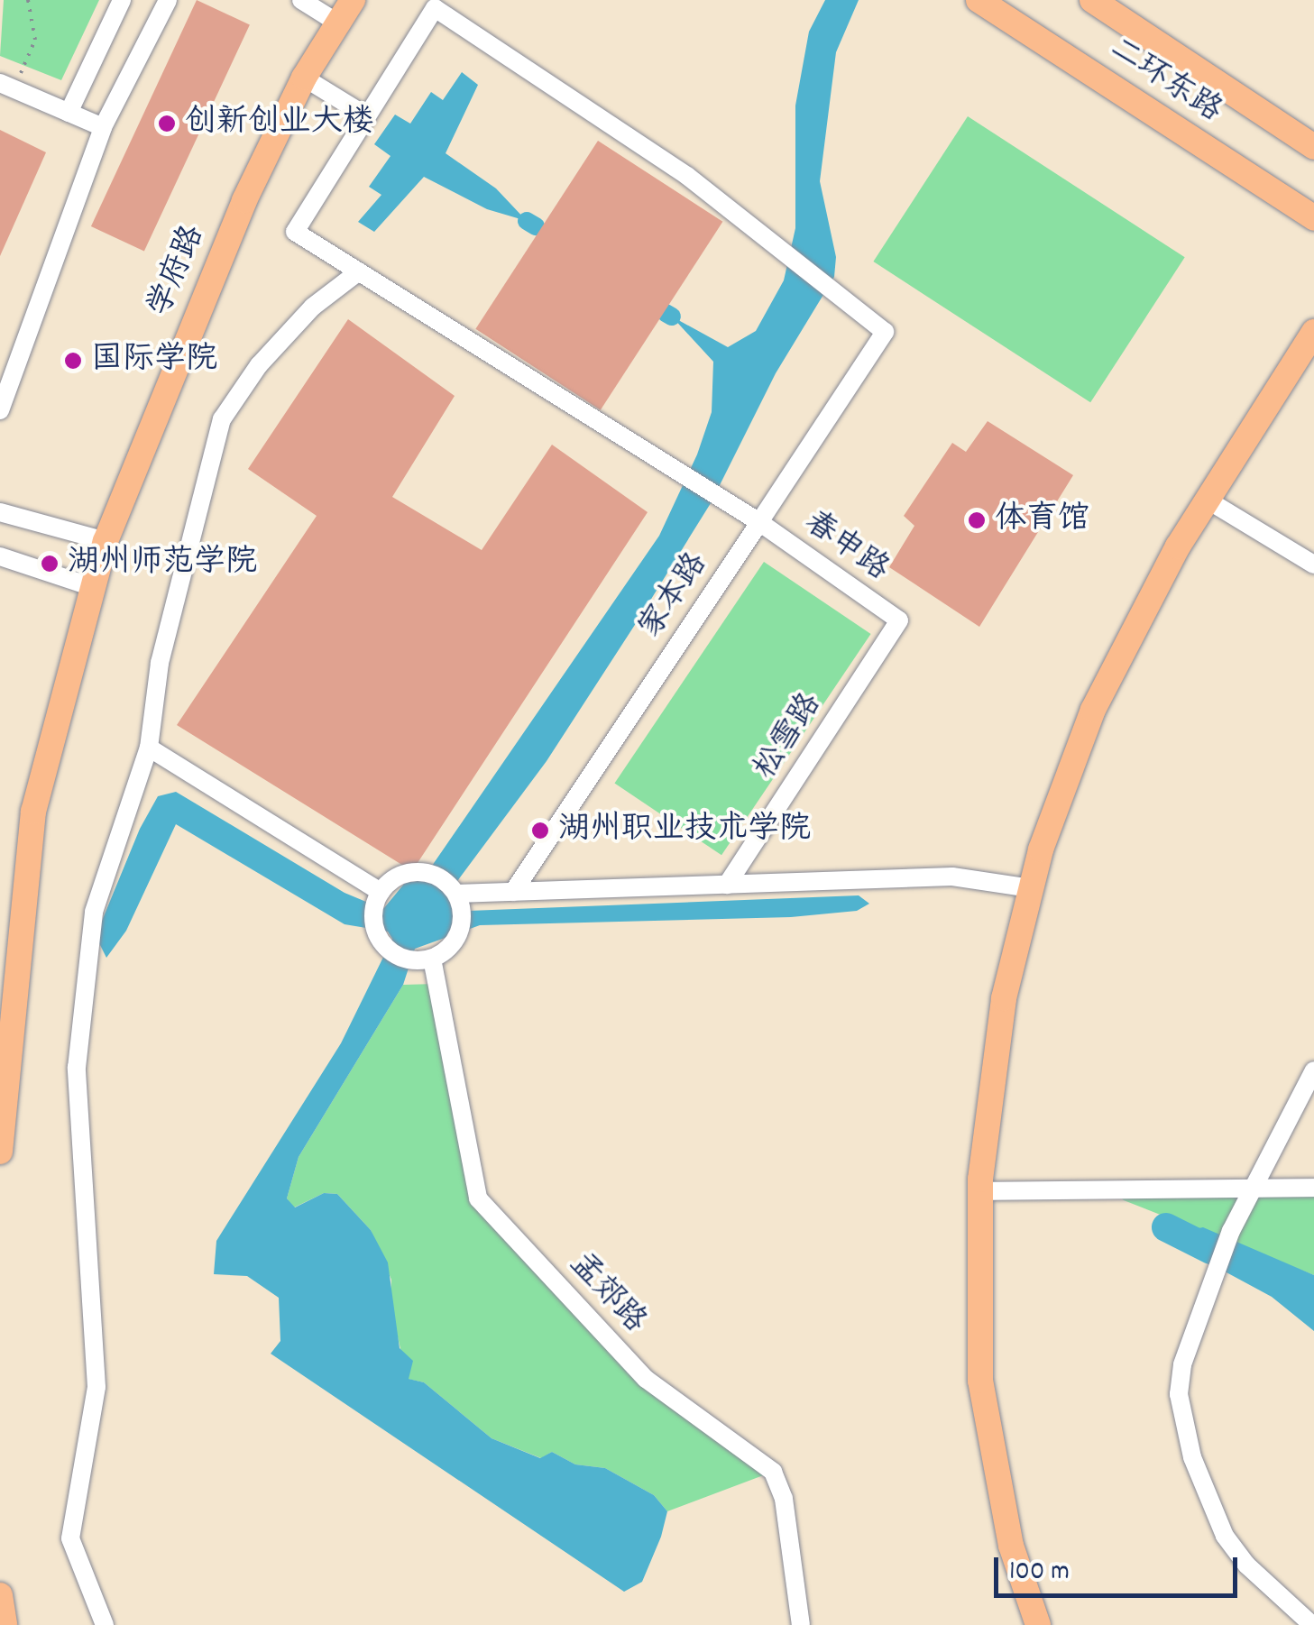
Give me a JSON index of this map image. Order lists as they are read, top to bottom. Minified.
{"streets":{"main road":["二环东路","学府路"],"street":["春申路","家本路","松雪路","孟郊路"]},"crossings":[["春申路","家本路"],["春申路","松雪路"]],"places":["创新创业大楼","国际学院","体育馆","湖州师范学院","湖州职业技术学院"],"scale_bar":"100 m"}
